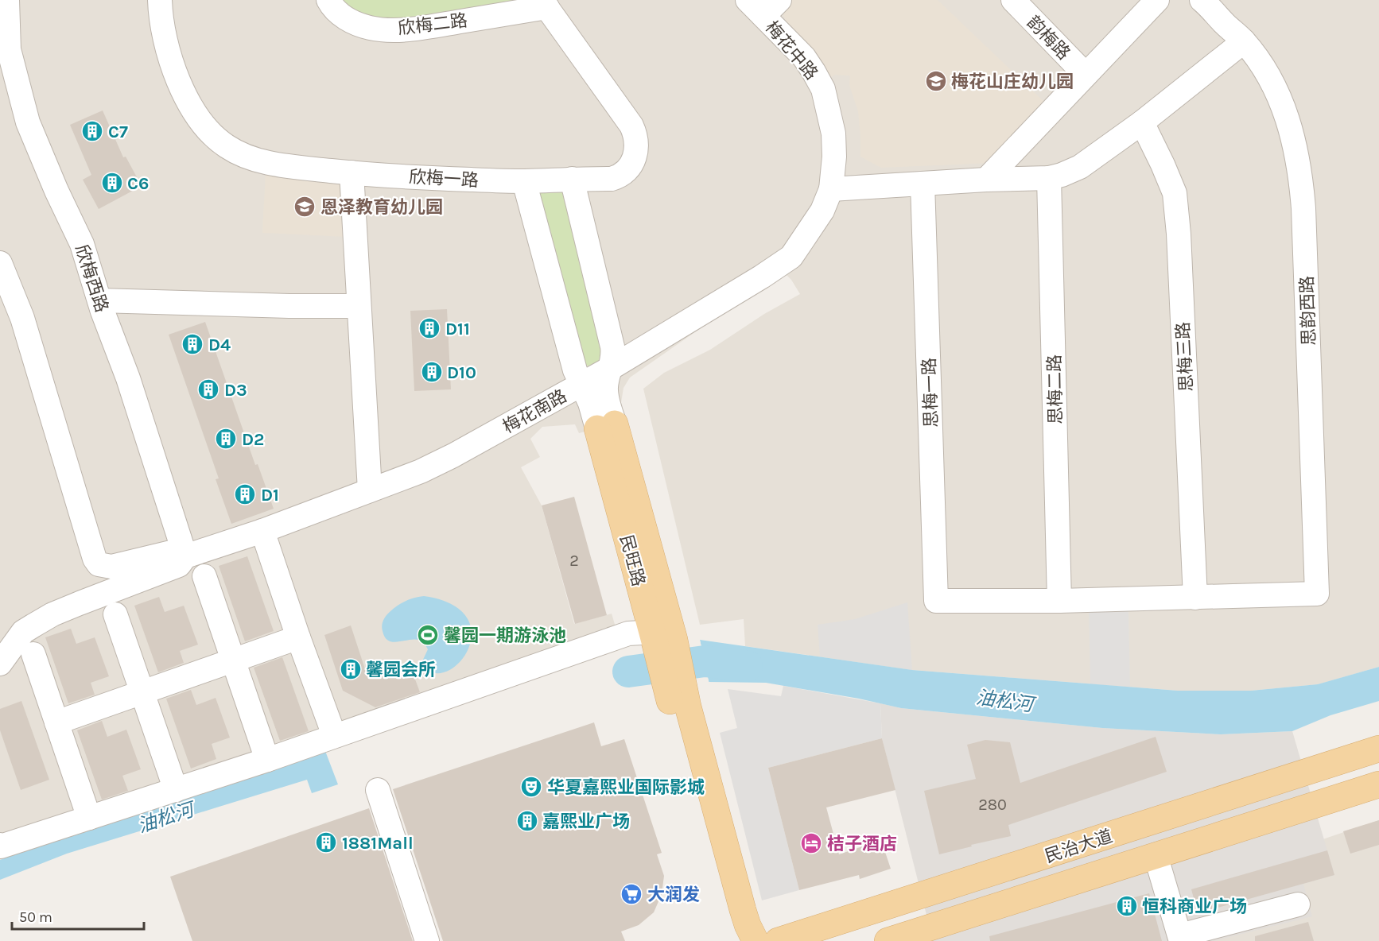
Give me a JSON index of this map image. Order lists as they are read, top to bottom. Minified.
{"streets":{"main road":["民旺路","民治大道"],"street":["欣梅二路","韵梅路","梅花中路","欣梅一路","欣梅西路","思韵西路","思梅三路","思梅二路","思梅一路","梅花南路"]},"crossings":[["欣梅二路","欣梅一路"],["梅花中路","梅花南路"],["欣梅一路","民旺路"],["欣梅西路","梅花南路"],["思韵西路","思梅三路"],["思梅二路","思梅一路"],["梅花南路","民旺路"]],"water":["油松河"],"places":{"school or university":["梅花山庄幼儿园","恩泽教育幼儿园"],"building":["C7","C6","D11","D4","D10","D3","D2","D1","馨园会所","嘉熙业广场","1881Mall","恒科商业广场"],"sports":["馨园一期游泳池"],"theatre":["华夏嘉熙业国际影城"],"hotel":["桔子酒店"],"supermarket":["大润发"]},"house_numbers":["2","280"],"scale_bar":"50 m"}
